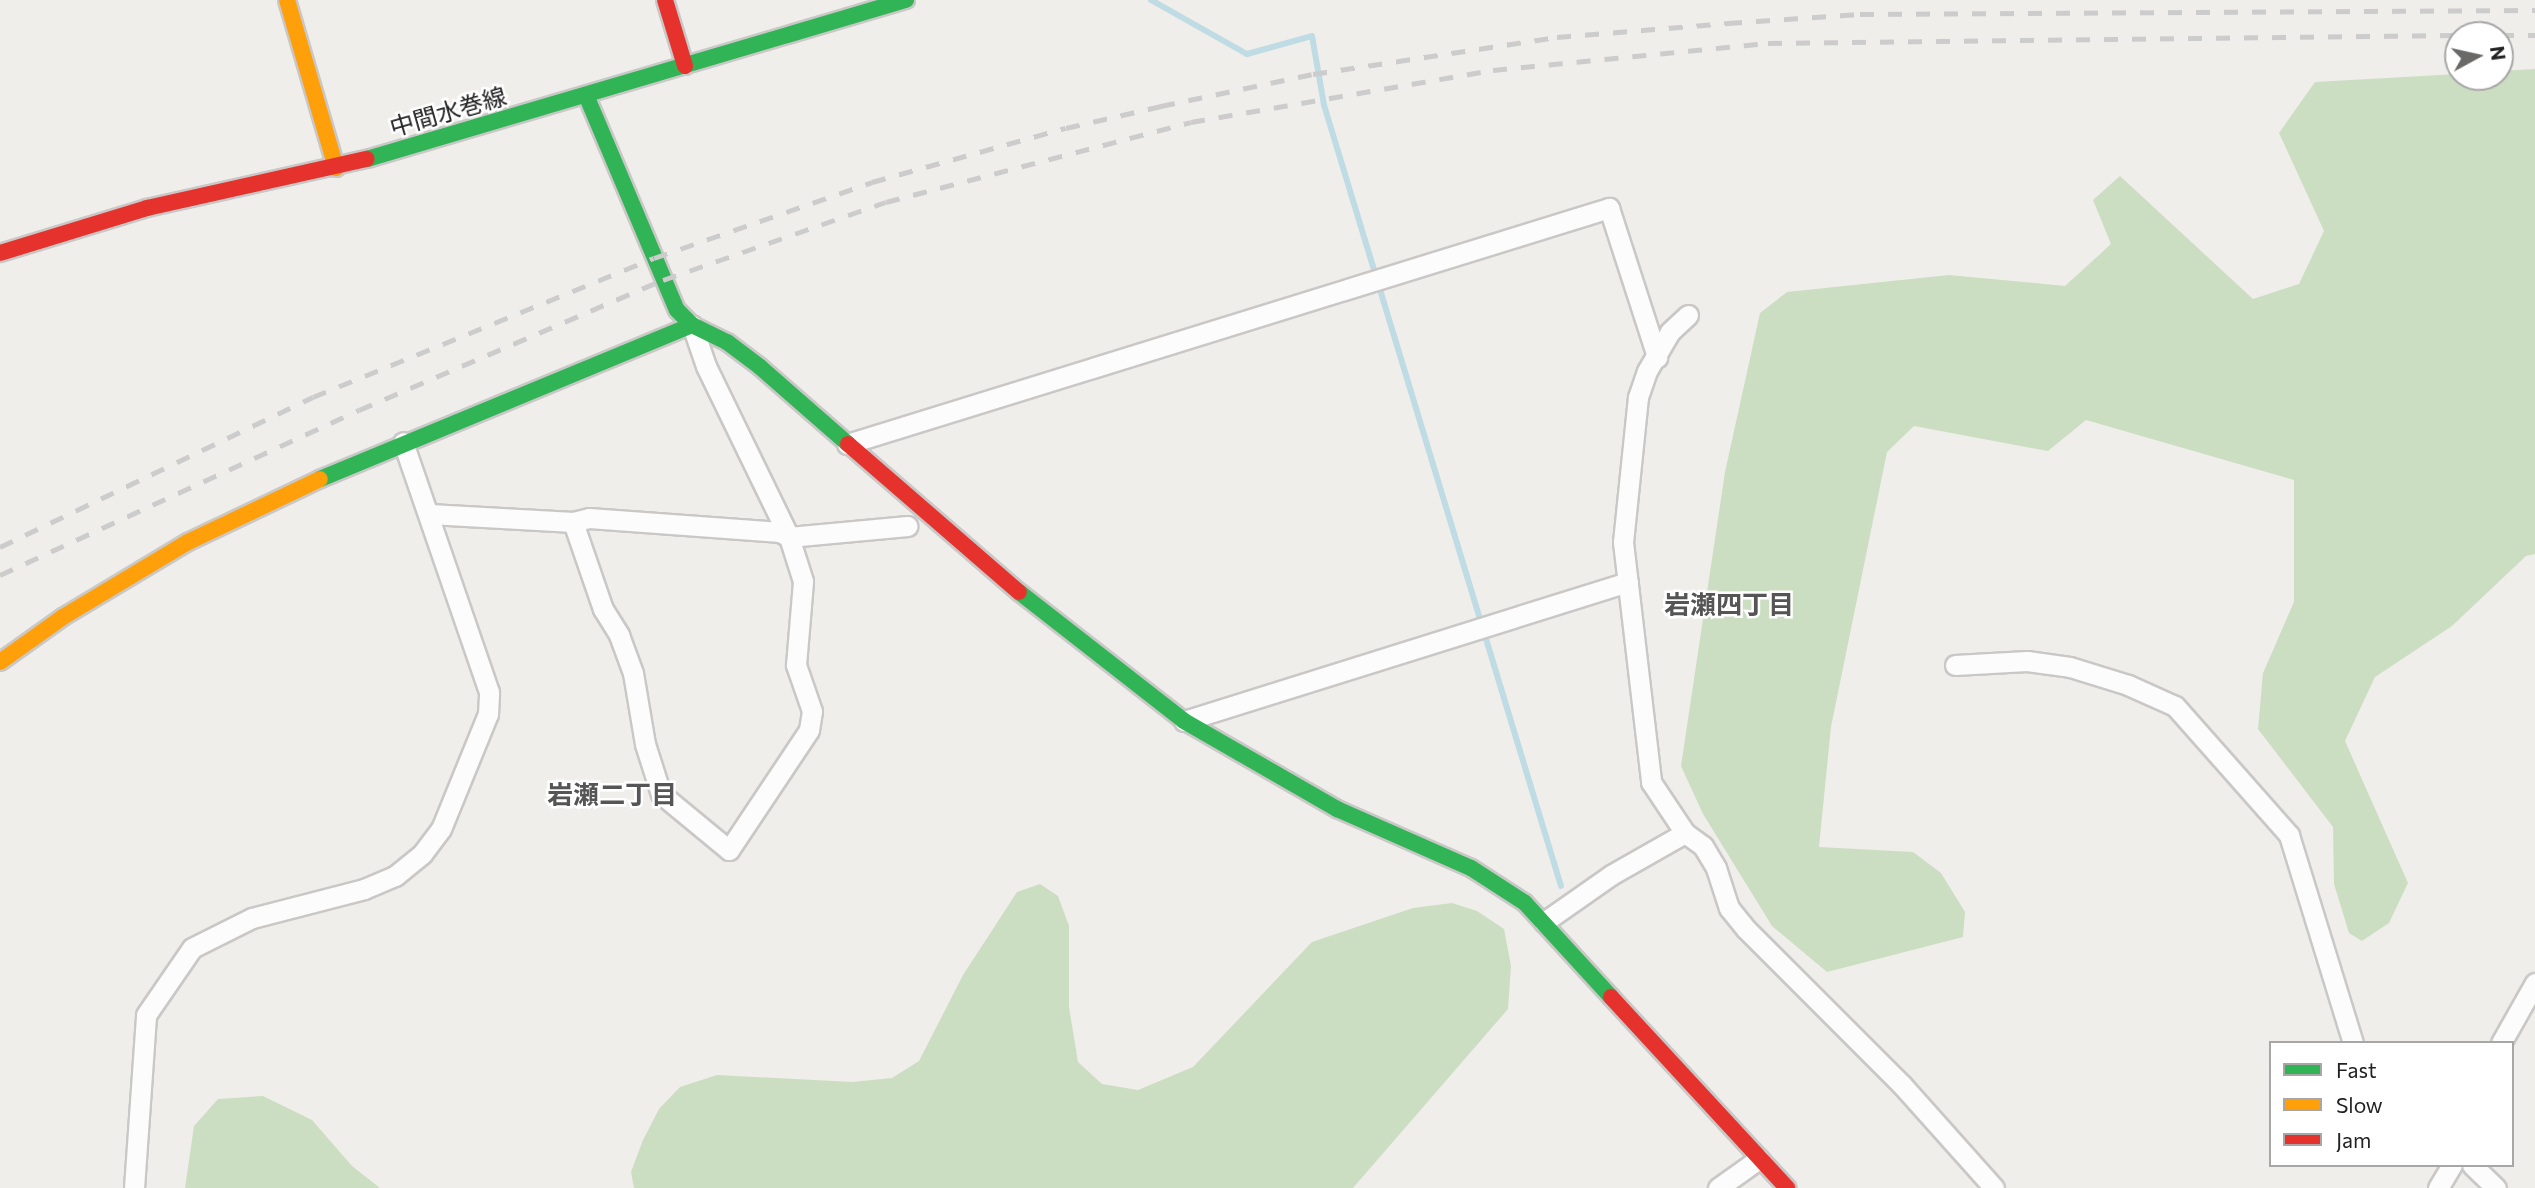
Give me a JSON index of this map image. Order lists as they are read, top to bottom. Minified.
{"streets":{"street":["中間水巻線"]},"districts":["岩瀬四丁目","岩瀬二丁目"],"legend":["Fast","Slow","Jam"],"north":"right"}
